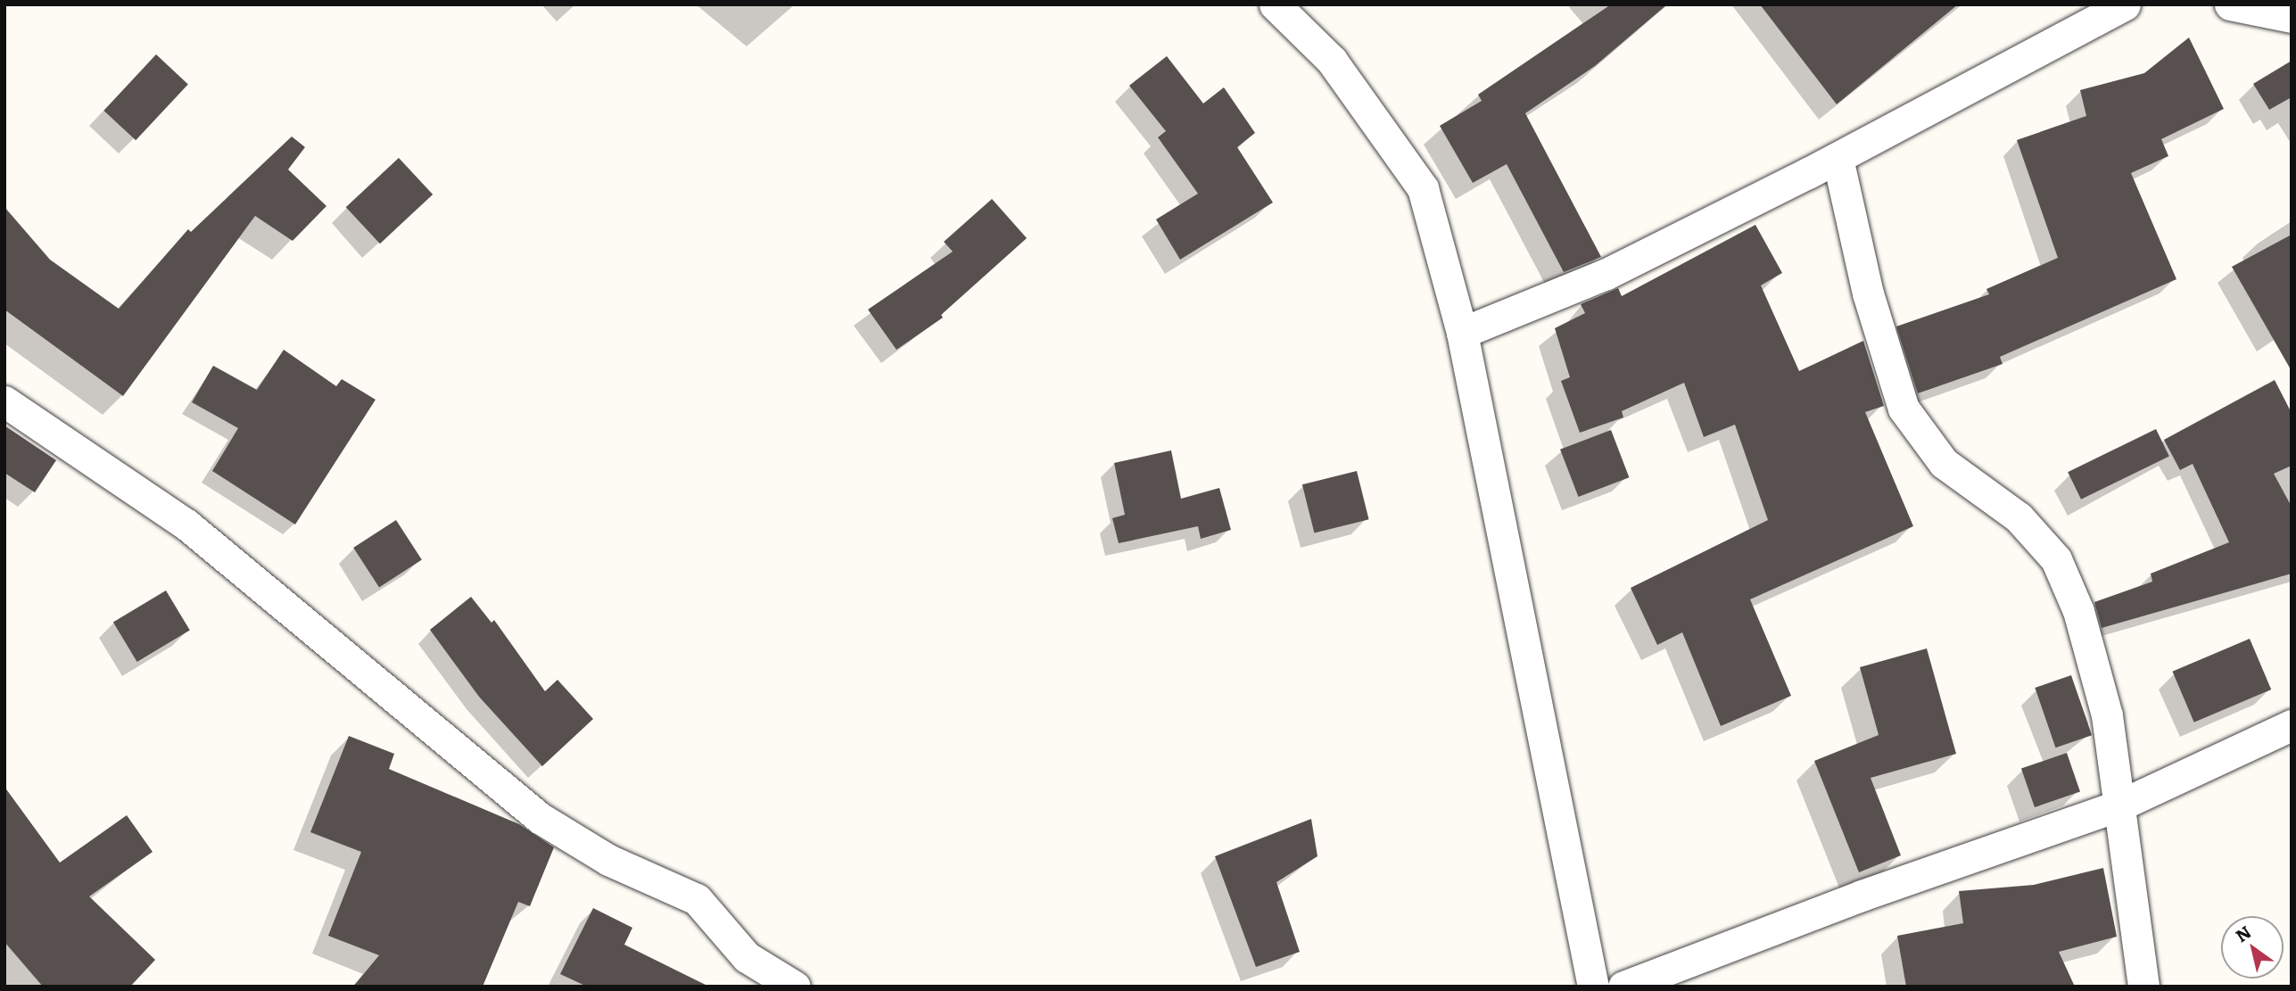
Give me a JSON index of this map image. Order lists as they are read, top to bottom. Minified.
{"north":"top left"}
